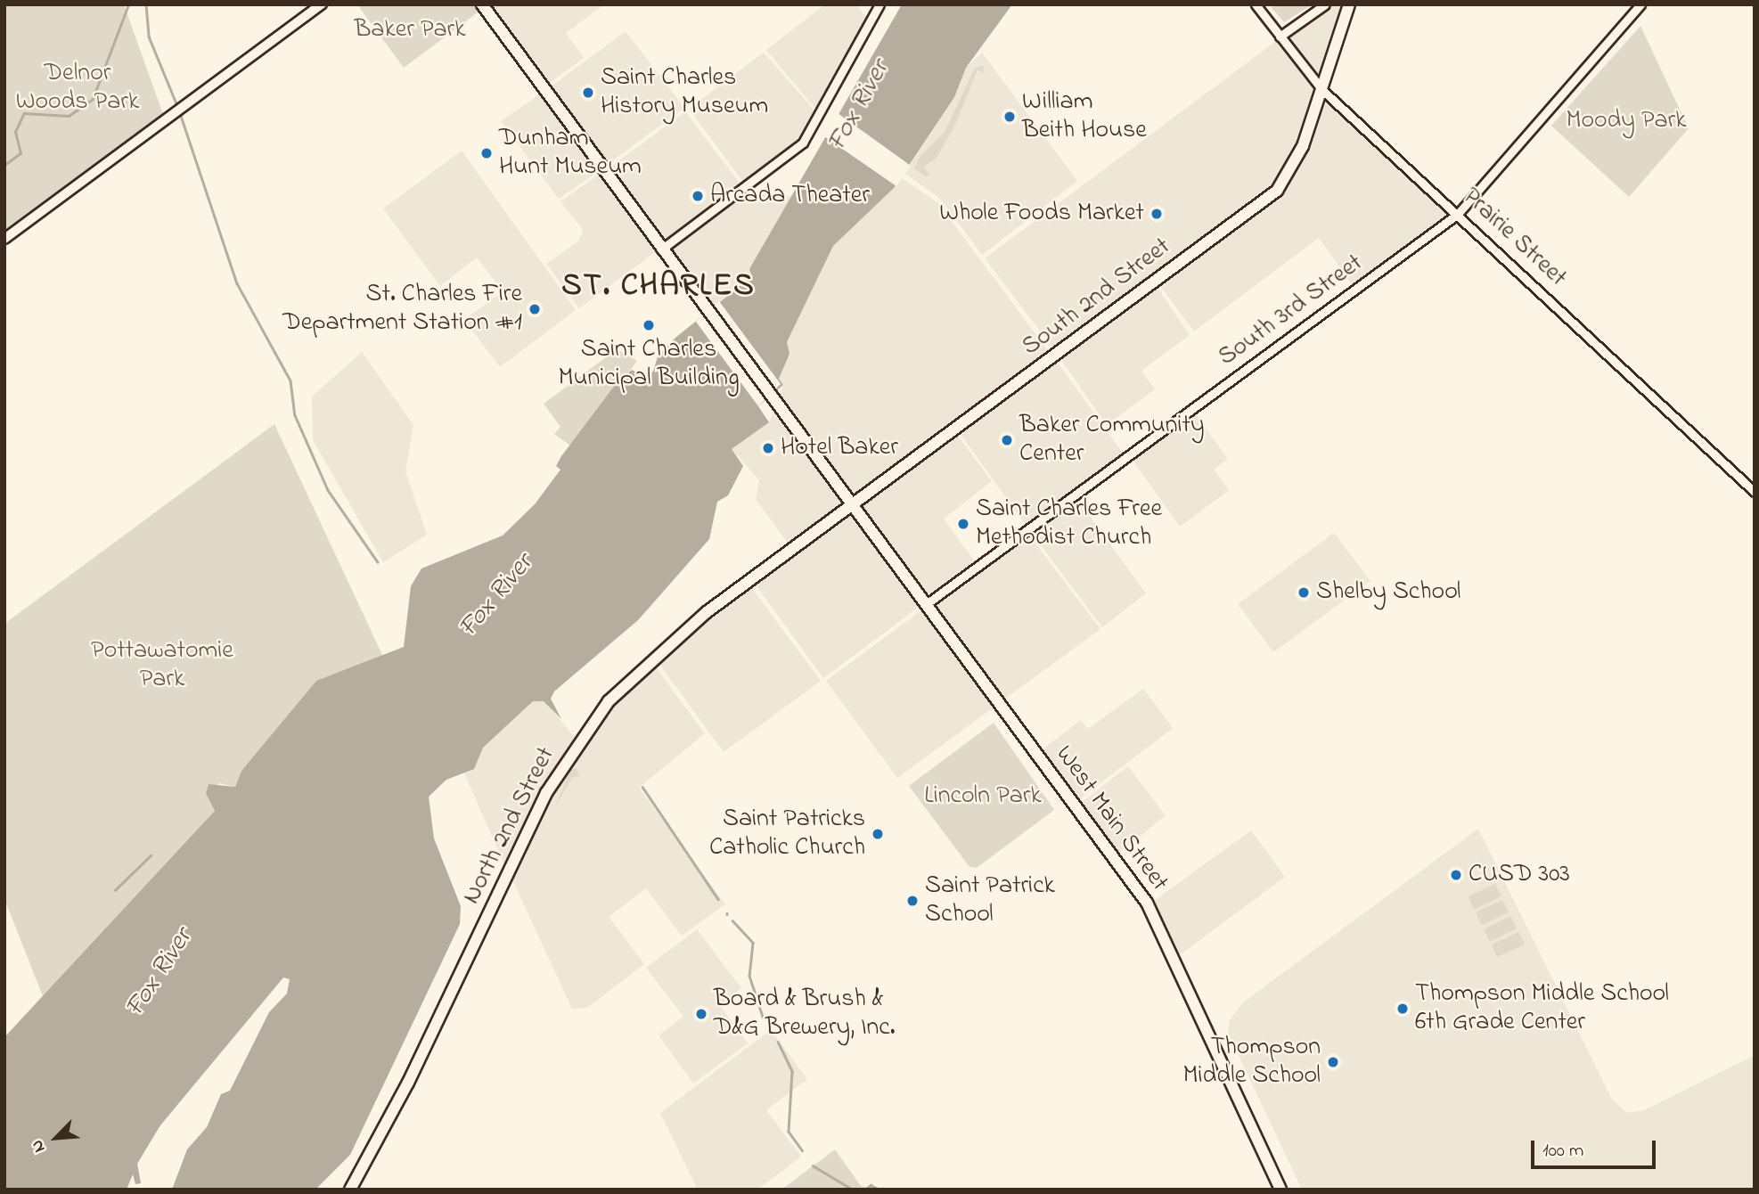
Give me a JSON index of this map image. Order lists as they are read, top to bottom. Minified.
{"streets":{"main road":["South 2nd Street","West Main Street","North 2nd Street"],"street":["Prairie Street","South 3rd Street"]},"crossings":[["Prairie Street","South 2nd Street"],["Prairie Street","South 3rd Street"],["South 2nd Street","West Main Street"],["South 2nd Street","North 2nd Street"],["South 3rd Street","West Main Street"],["West Main Street","North 2nd Street"]],"districts":["ST. CHARLES"],"water":["Fox River"],"parks":["Baker Park","Delnor Woods Park","Moody Park","Pottawatomie Park","Lincoln Park"],"places":["Saint Charles History Museum","William Beith House","Dunham Hunt Museum","Arcada Theater","Whole Foods Market","St. Charles Fire Department Station #1","Saint Charles Municipal Building","Baker Community Center","Hotel Baker","Saint Charles Free Methodist Church","Shelby School","Saint Patricks Catholic Church","CUSD 303","Saint Patrick School","Thompson Middle School 6th Grade Center","Board & Brush & D&G Brewery, Inc.","Thompson Middle School"],"scale_bar":"100 m","north":"bottom left"}
